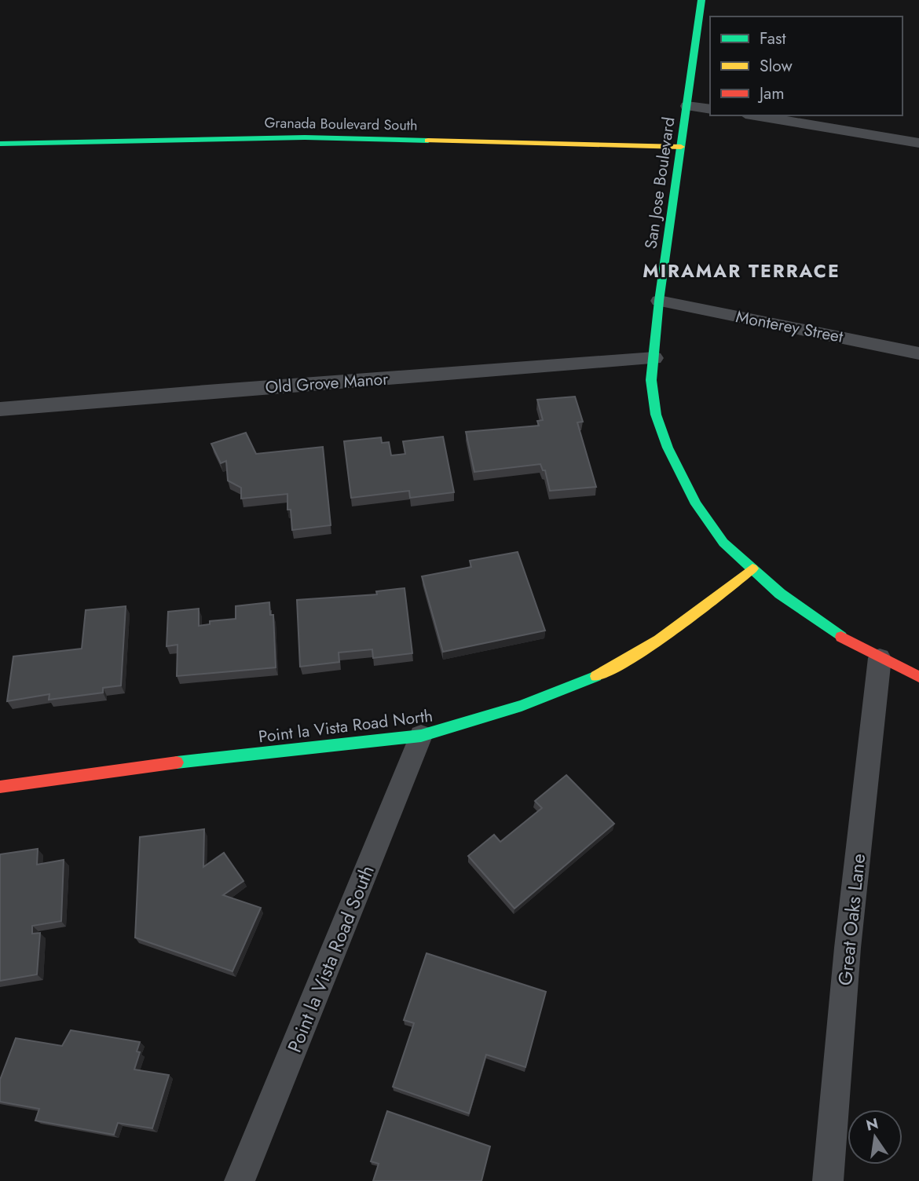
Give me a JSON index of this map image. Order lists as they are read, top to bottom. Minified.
{"streets":{"street":["Granada Boulevard South","San Jose Boulevard","Monterey Street","Old Grove Manor","Point la Vista Road North","Great Oaks Lane","Point la Vista Road South"]},"crossings":[["Granada Boulevard South","San Jose Boulevard"],["San Jose Boulevard","Monterey Street"],["San Jose Boulevard","Old Grove Manor"],["San Jose Boulevard","Point la Vista Road North"],["San Jose Boulevard","Great Oaks Lane"],["Point la Vista Road North","Point la Vista Road South"]],"districts":["MIRAMAR TERRACE"],"legend":["Fast","Slow","Jam"],"north":"top"}
